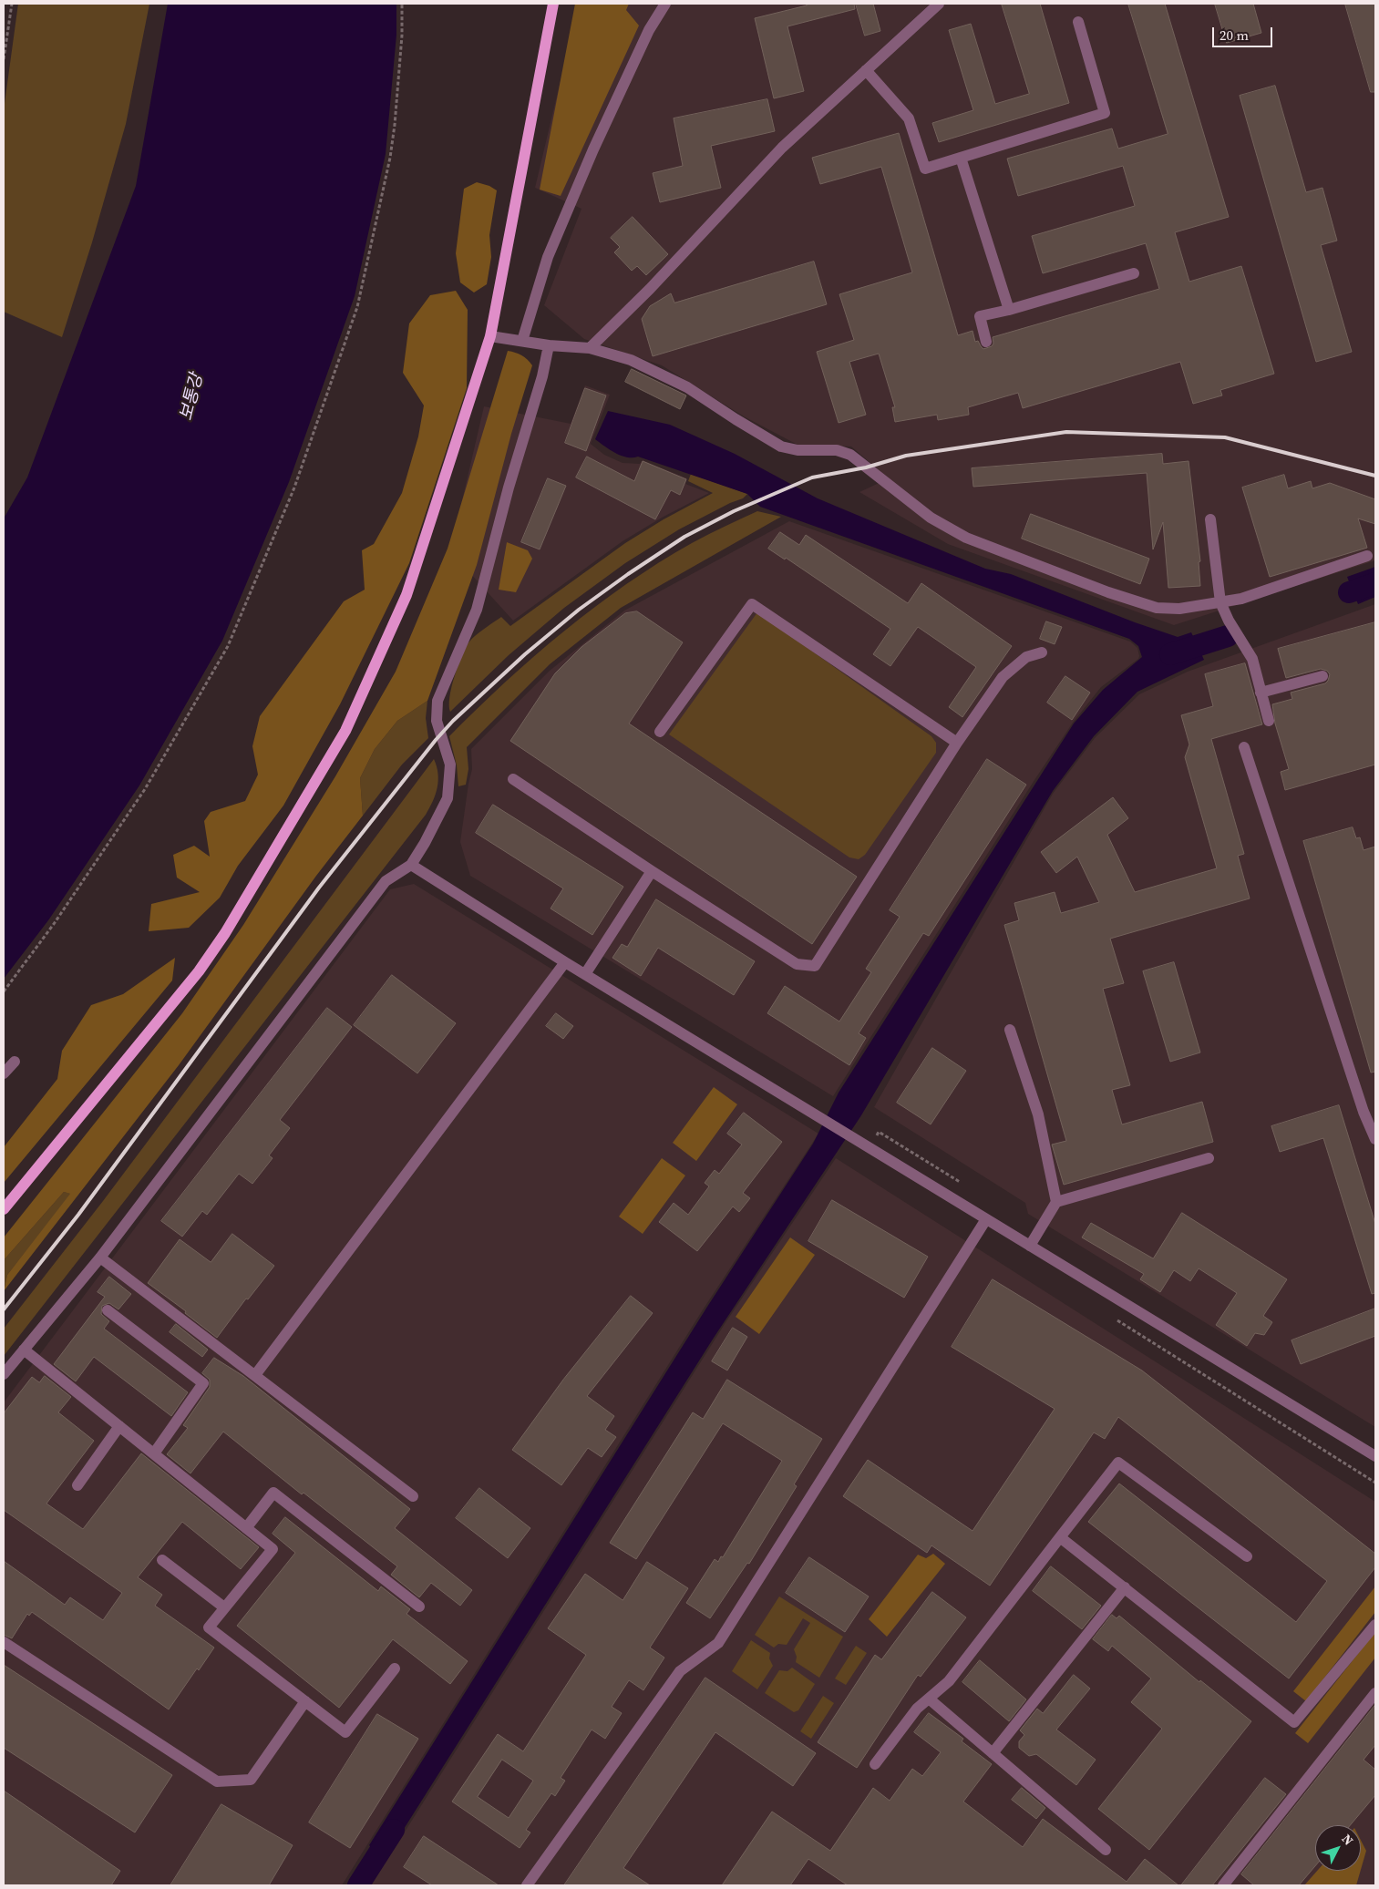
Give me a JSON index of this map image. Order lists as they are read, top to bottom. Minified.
{"water":["보통강"],"scale_bar":"20 m","north":"top right"}
